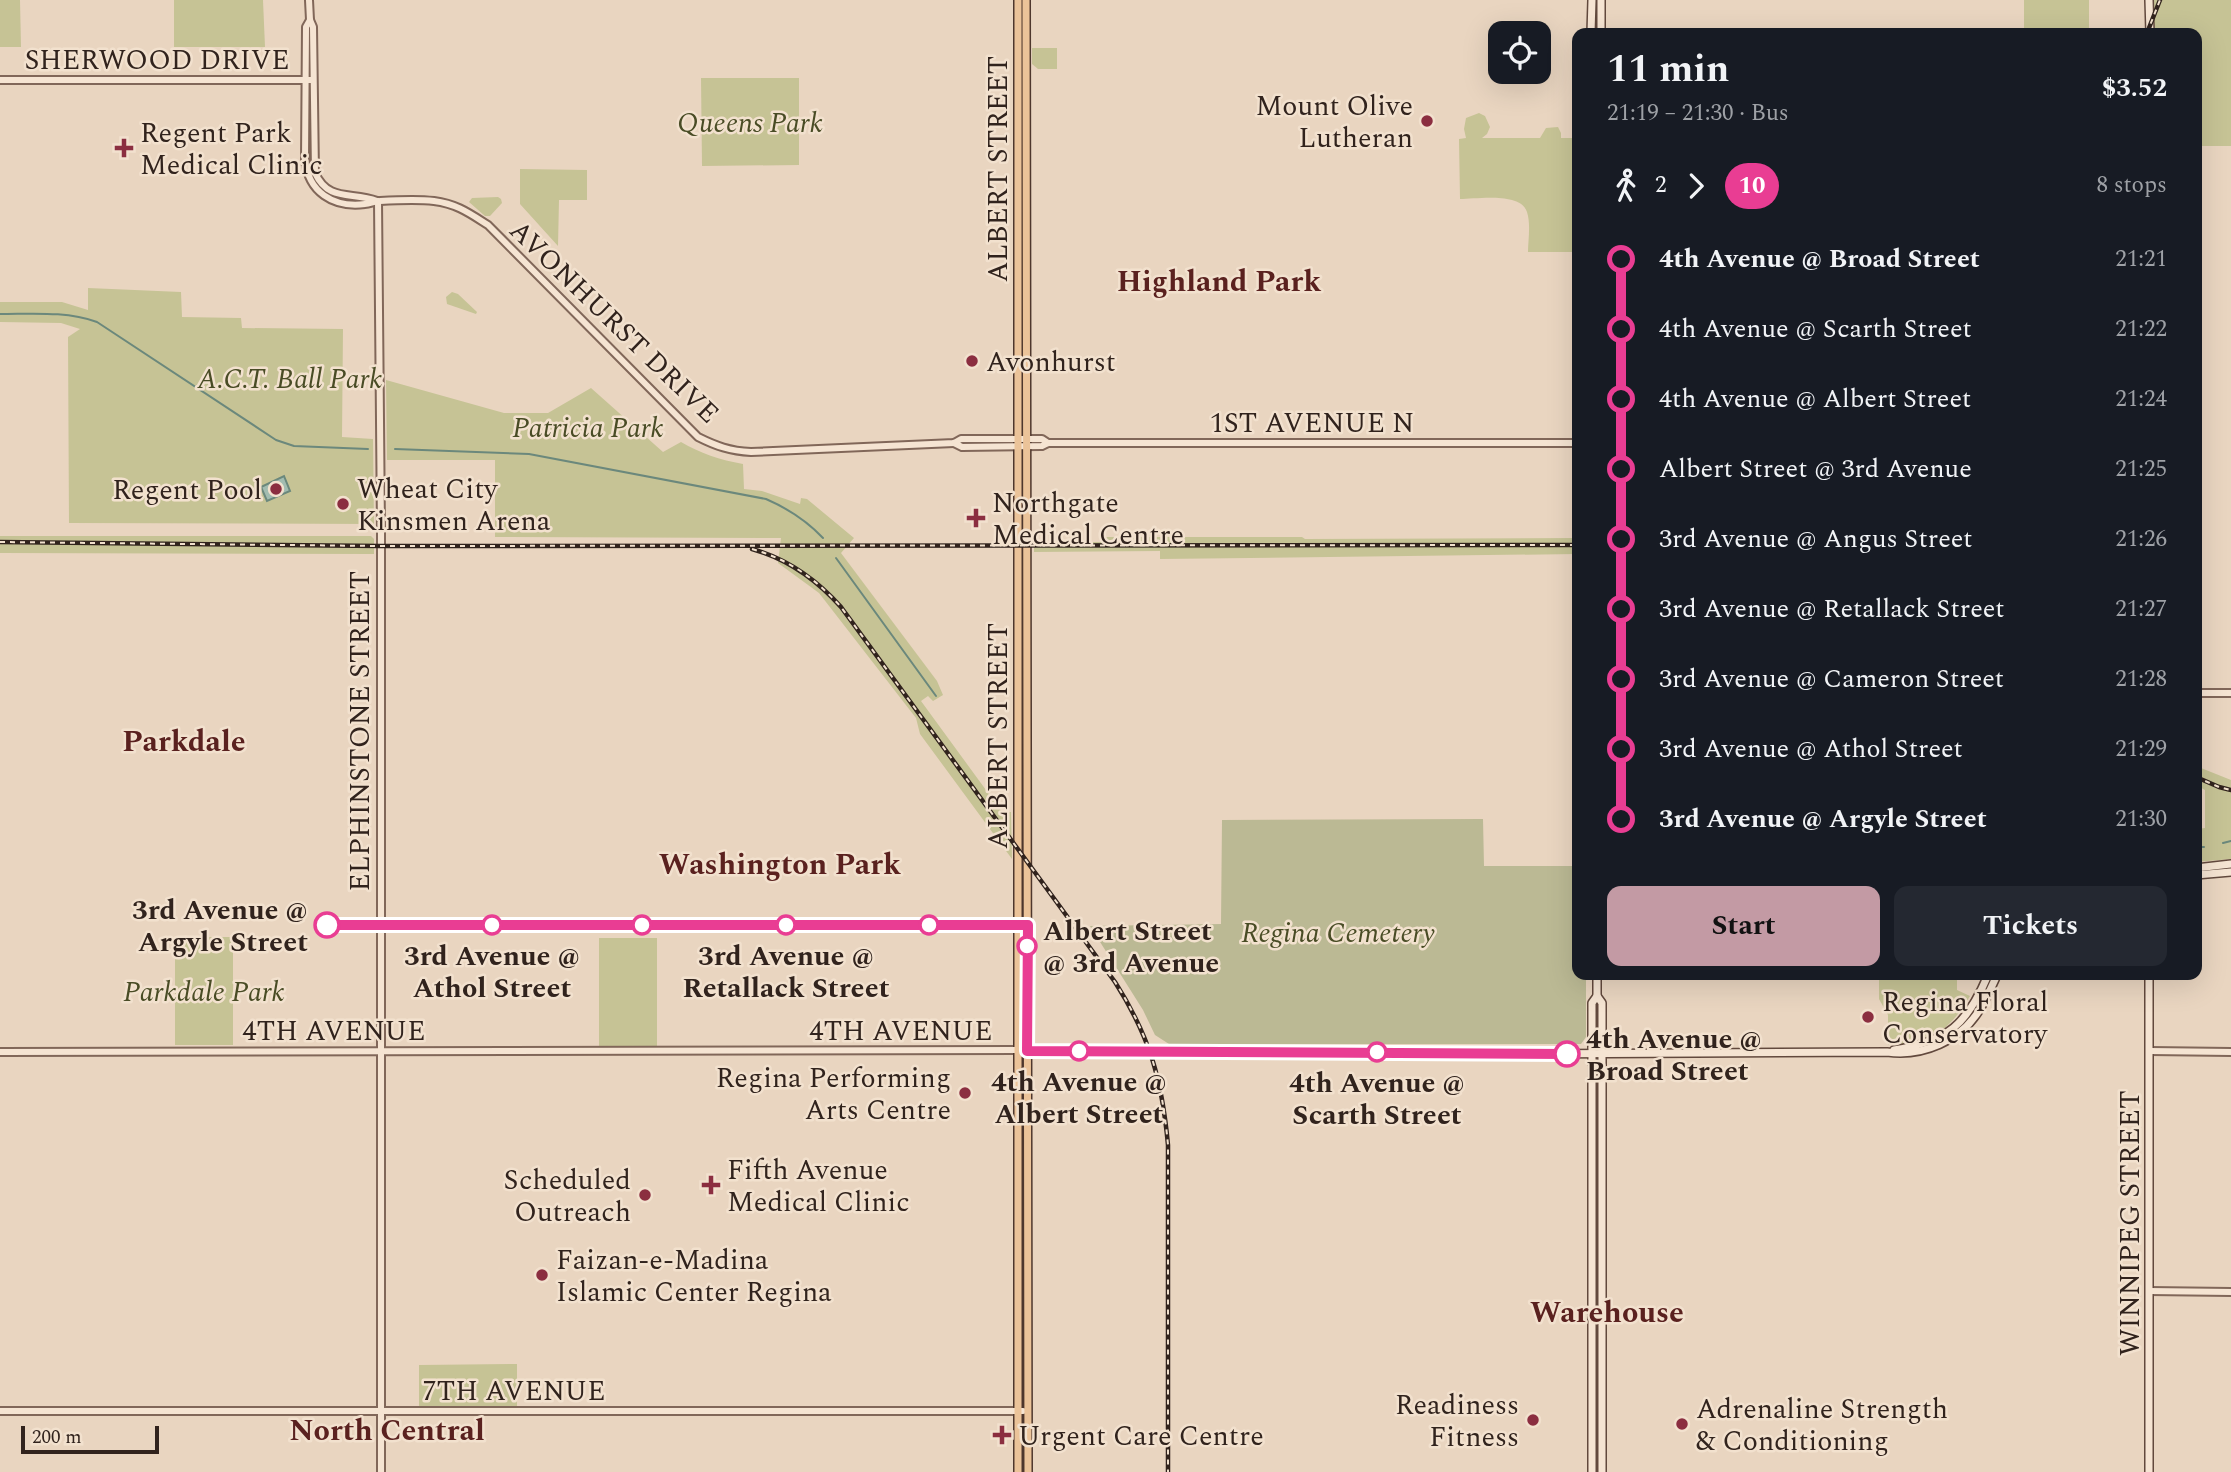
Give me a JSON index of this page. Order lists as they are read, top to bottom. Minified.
{"streets":{"main road":["ALBERT STREET","4TH AVENUE","WINNIPEG STREET"],"street":["SHERWOOD DRIVE","AVONHURST DRIVE","1ST AVENUE N","ELPHINSTONE STREET","7TH AVENUE"]},"crossings":[["SHERWOOD DRIVE","AVONHURST DRIVE"],["ALBERT STREET","AVONHURST DRIVE"],["ALBERT STREET","1ST AVENUE N"],["ALBERT STREET","4TH AVENUE"],["ALBERT STREET","7TH AVENUE"],["AVONHURST DRIVE","1ST AVENUE N"],["AVONHURST DRIVE","ELPHINSTONE STREET"],["ELPHINSTONE STREET","4TH AVENUE"],["ELPHINSTONE STREET","7TH AVENUE"]],"districts":["Highland Park","Parkdale","Washington Park","Warehouse","North Central"],"parks":["Queens Park","A.C.T. Ball Park","Patricia Park","Regina Cemetery","Parkdale Park"],"places":{"other":["Mount Olive Lutheran","Avonhurst","Regent Pool","Wheat City Kinsmen Arena","3rd Avenue @ Argyle Street","3rd Avenue @ Athol Street","3rd Avenue @ Retallack Street","Albert Street @ 3rd Avenue","Regina Floral Conservatory","4th Avenue @ Albert Street","4th Avenue @ Scarth Street","4th Avenue @ Broad Street","Regina Performing Arts Centre","Scheduled Outreach","Faizan-e-Madina Islamic Center Regina","Readiness Fitness","Adrenaline Strength & Conditioning"],"health":["Regent Park Medical Clinic","Northgate Medical Centre","Fifth Avenue Medical Clinic","Urgent Care Centre"]},"lines":["bus line 10"],"scale_bar":"200 m","page":{"heading":["11 min","21:19 – 21:30 · Bus","$3.52"],"legs":["2","10","8 stops"],"list":[{"name":"4th Avenue @ Broad Street","value":"21:21"},{"name":"4th Avenue @ Scarth Street","value":"21:22"},{"name":"4th Avenue @ Albert Street","value":"21:24"},{"name":"Albert Street @ 3rd Avenue","value":"21:25"},{"name":"3rd Avenue @ Angus Street","value":"21:26"},{"name":"3rd Avenue @ Retallack Street","value":"21:27"},{"name":"3rd Avenue @ Cameron Street","value":"21:28"},{"name":"3rd Avenue @ Athol Street","value":"21:29"},{"name":"3rd Avenue @ Argyle Street","value":"21:30"}],"buttons":["Start","Tickets"],"scale":"200 m"}}
